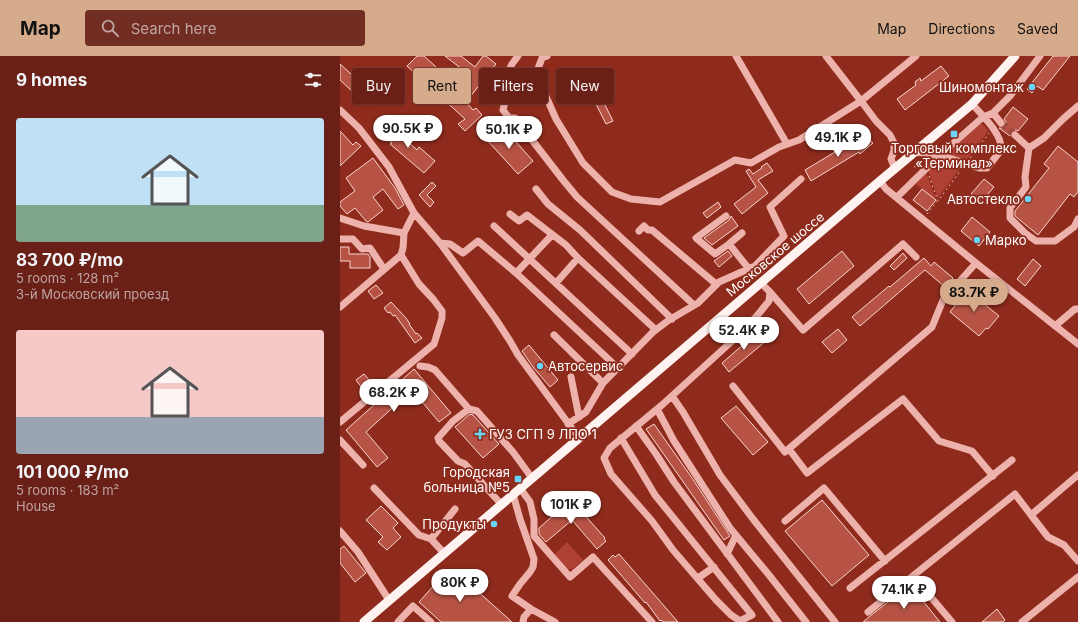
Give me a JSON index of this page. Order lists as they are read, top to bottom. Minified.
{"streets":{"main road":["Московское шоссе"]},"places":{"other":["Шиномонтаж","Автостекло","Марко","Автосервис","Продукты"],"transit":["Торговый комплекс «Терминал»","Городская больница №5"],"health":["ГУЗ СГП 9 ЛПО 1"]},"page":{"header":"Map","search":"Search here","nav":["Map","Directions","Saved"],"heading":"9 homes","chip":["Buy","Rent","Filters","New"],"list":[{"name":"83 700 ₽/mo","note":"5 rooms · 128 m² · 3-й Московский проезд"},{"name":"101 000 ₽/mo","note":"5 rooms · 183 m² · House"}],"price":["90.5K ₽","50.1K ₽","49.1K ₽","83.7K ₽","52.4K ₽","68.2K ₽","101K ₽","80K ₽","74.1K ₽"]}}
